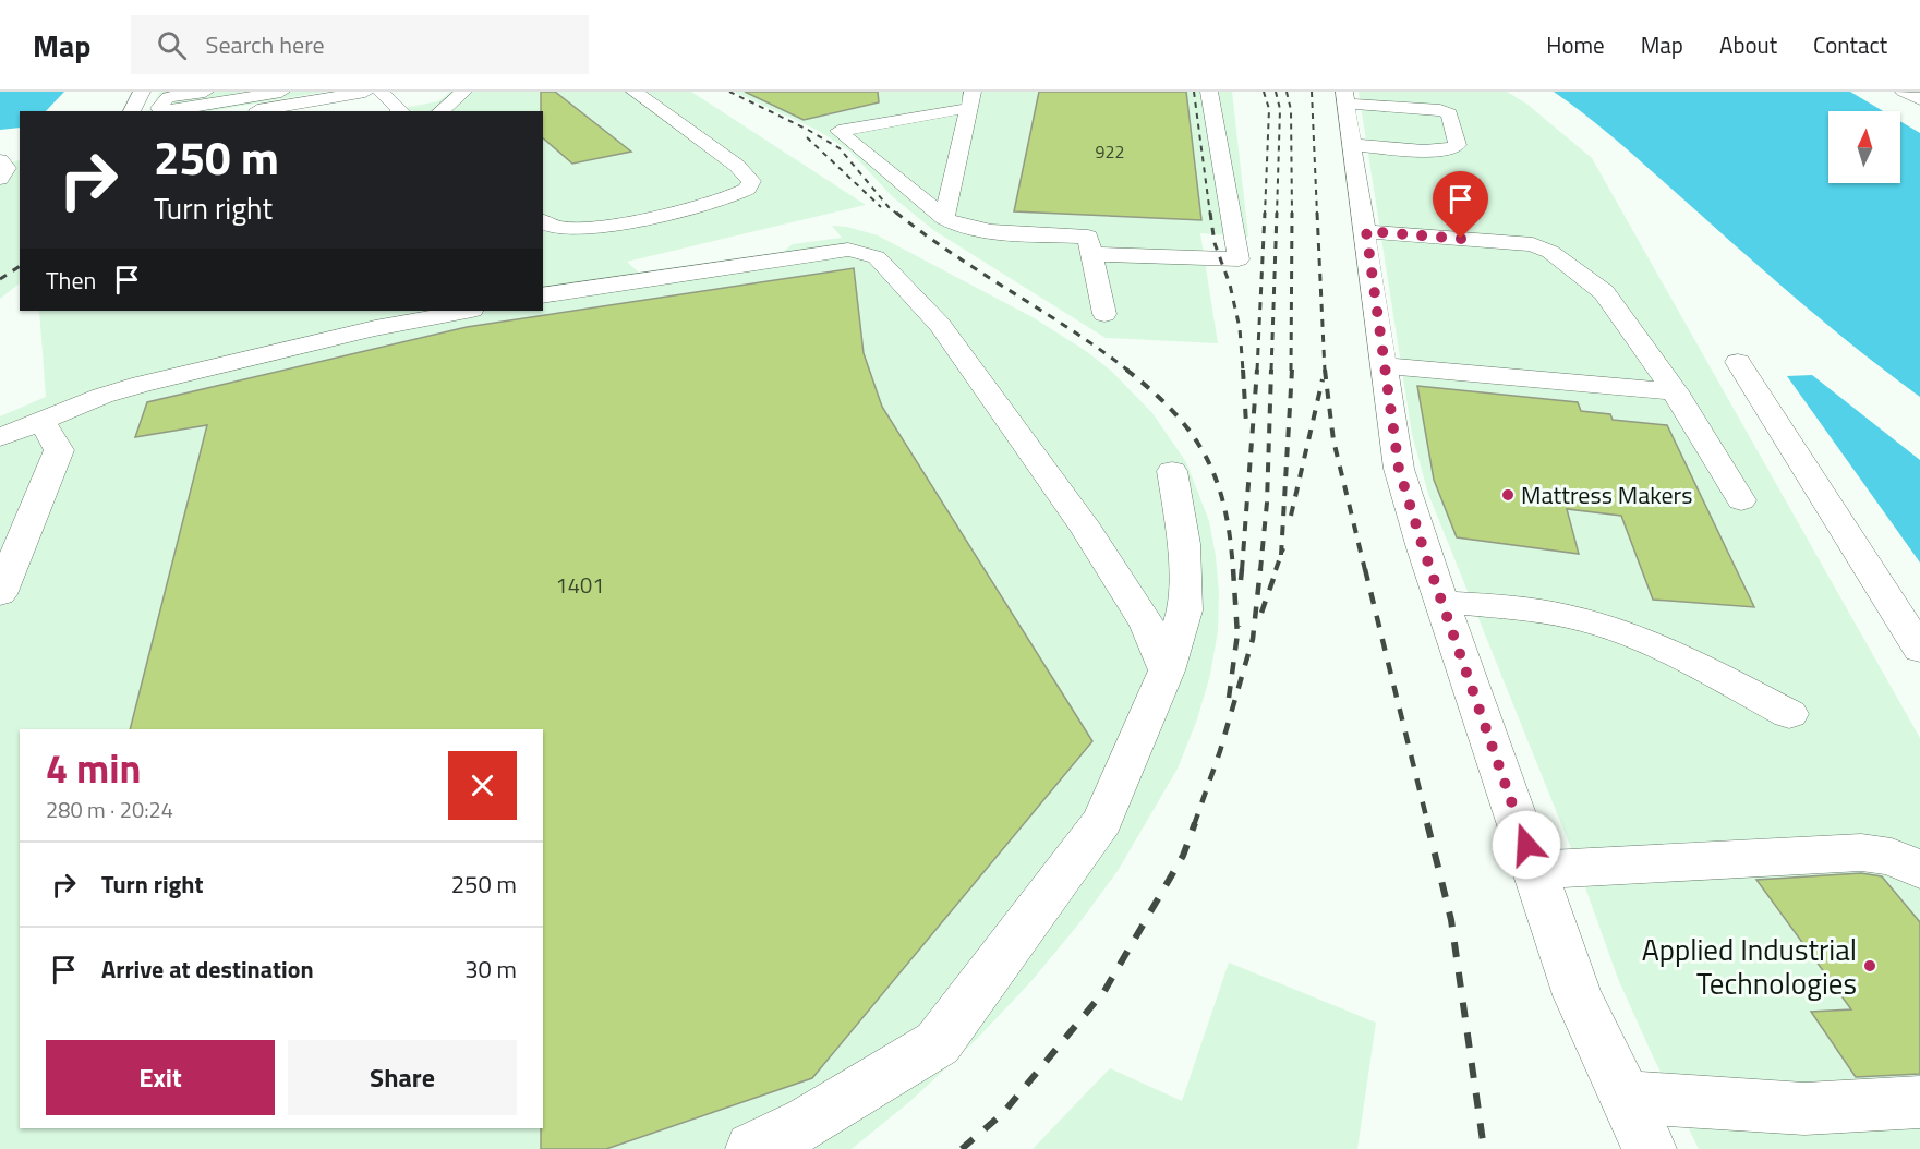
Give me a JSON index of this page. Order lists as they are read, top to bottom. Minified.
{"places":["Mattress Makers","Applied Industrial Technologies"],"house_numbers":["922","1401"],"north":"top","page":{"header":"Map","search":"Search here","nav":["Home","Map","About","Contact"],"turn":["250 m","Turn right"],"then":"Then","heading":["4 min","280 m · 20:24"],"list":[{"name":"Turn right","value":"250 m"},{"name":"Arrive at destination","value":"30 m"}],"buttons":["Exit","Share"]}}
